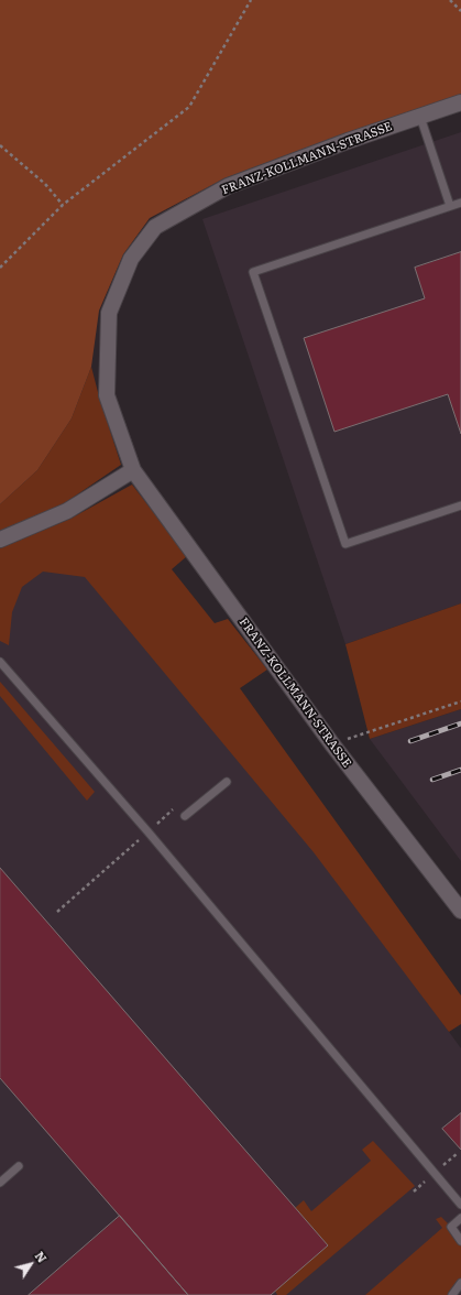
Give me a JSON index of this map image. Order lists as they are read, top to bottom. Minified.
{"streets":{"street":["FRANZ-KOLLMANN-STRASSE"]},"north":"top right"}
